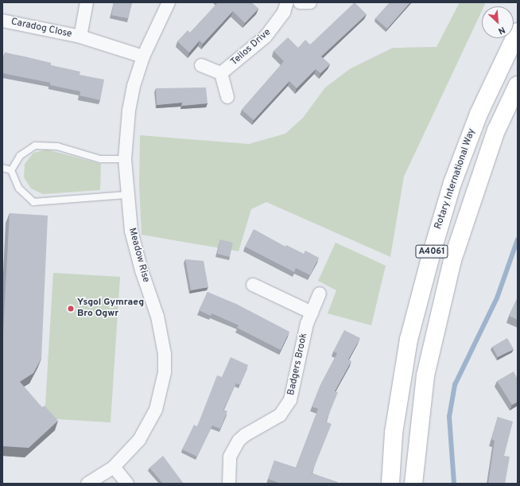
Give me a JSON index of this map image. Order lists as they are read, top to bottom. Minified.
{"streets":{"main road":["Rotary International Way","A4061"],"street":["Caradog Close","Teilos Drive","Meadow Rise","Badgers Brook"]},"crossings":[["Caradog Close","Meadow Rise"]],"places":["Ysgol Gymraeg Bro Ogwr"],"north":"bottom right"}
